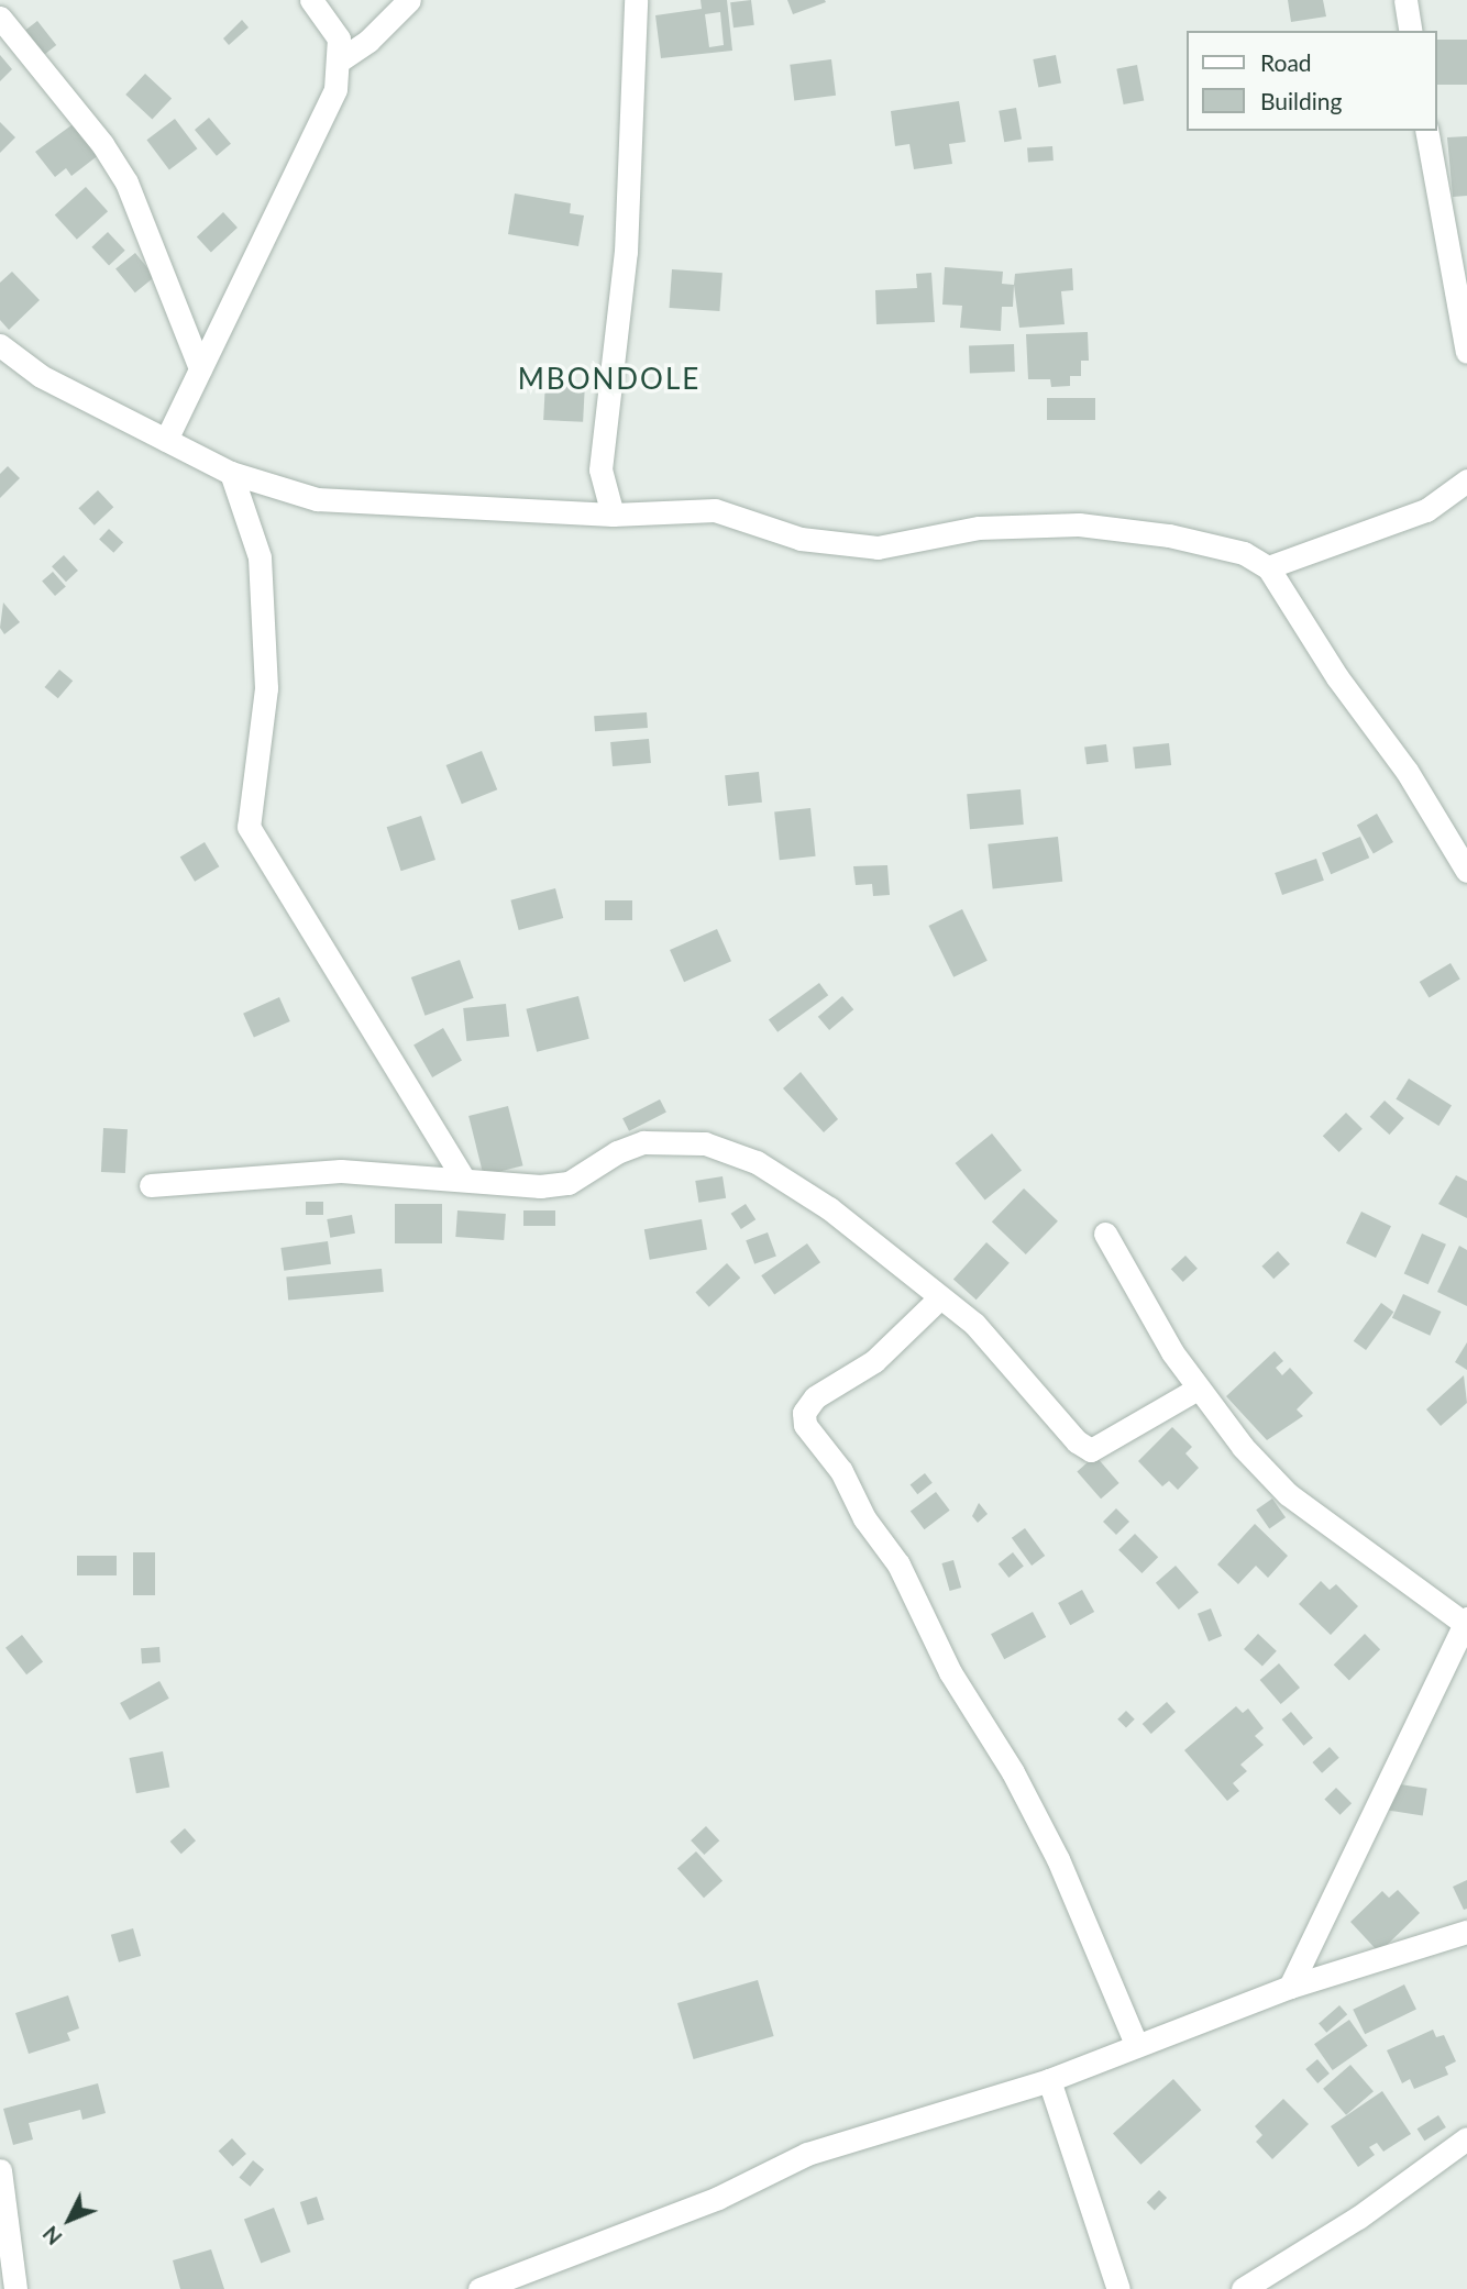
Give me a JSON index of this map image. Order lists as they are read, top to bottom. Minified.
{"districts":["MBONDOLE"],"legend":["Road","Building"],"north":"bottom left"}
